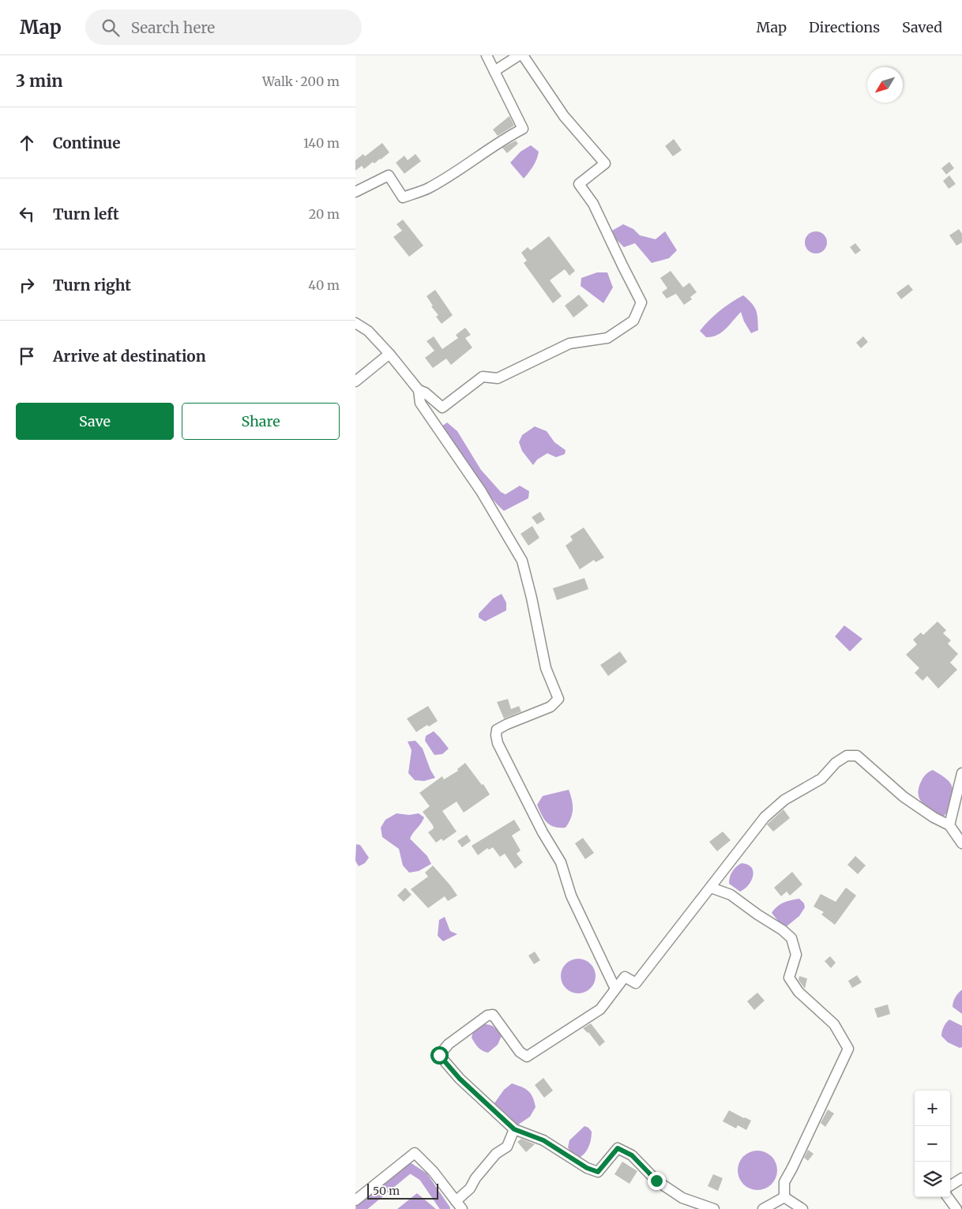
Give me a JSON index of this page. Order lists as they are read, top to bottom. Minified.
{"scale_bar":"50 m","north":"bottom left","page":{"header":"Map","search":"Search here","nav":["Map","Directions","Saved"],"heading":["3 min","Walk · 200 m"],"list":[["Continue","140 m"],["Turn left","20 m"],["Turn right","40 m"],"Arrive at destination"],"buttons":["Save","Share"],"map_buttons":["+","−"],"scale":"50 m"}}
